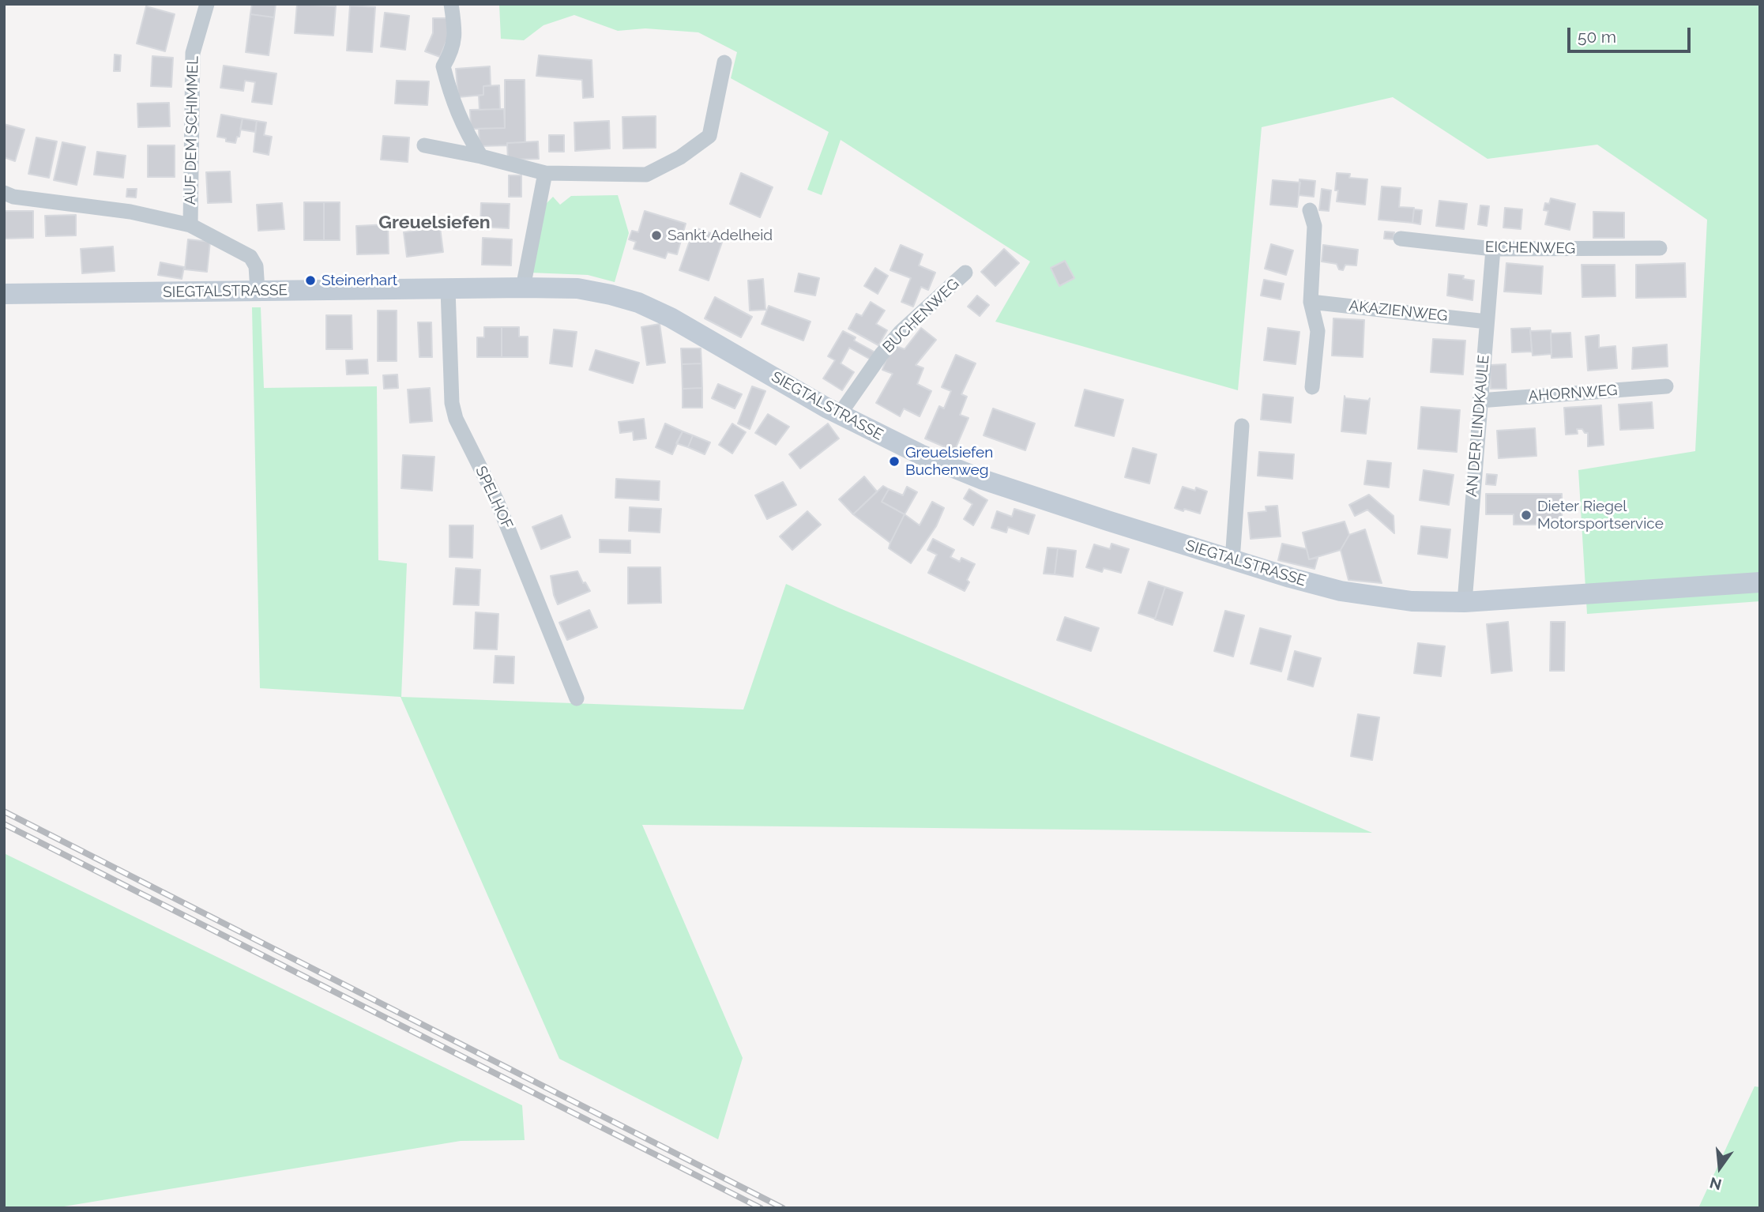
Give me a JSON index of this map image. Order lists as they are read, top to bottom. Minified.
{"streets":{"main road":["SIEGTALSTRASSE"],"street":["AUF DEM SCHIMMEL","EICHENWEG","AKAZIENWEG","BUCHENWEG","AHORNWEG","AN DER LINDKAULE","SPELHOF"]},"crossings":[["EICHENWEG","AN DER LINDKAULE"],["SIEGTALSTRASSE","BUCHENWEG"],["SIEGTALSTRASSE","AN DER LINDKAULE"],["SIEGTALSTRASSE","SPELHOF"],["AKAZIENWEG","AN DER LINDKAULE"],["AHORNWEG","AN DER LINDKAULE"]],"districts":["Greuelsiefen"],"places":["Sankt Adelheid","Steinerhart","Greuelsiefen Buchenweg","Dieter Riegel Motorsportservice"],"scale_bar":"50 m","north":"bottom"}
